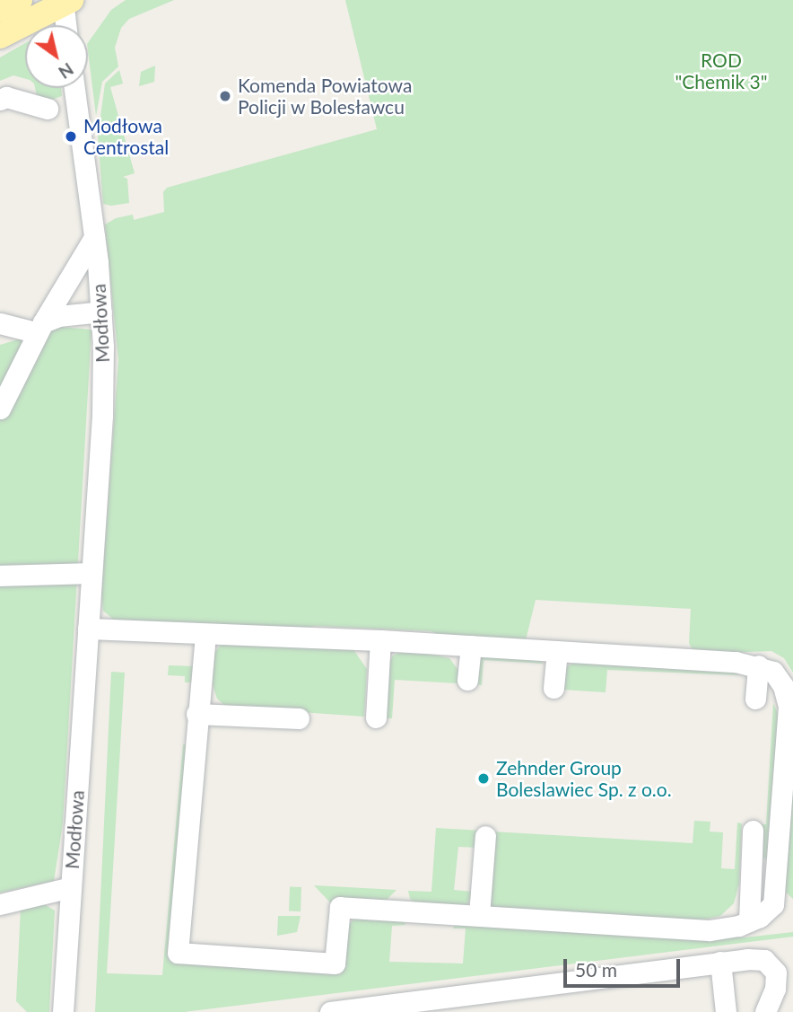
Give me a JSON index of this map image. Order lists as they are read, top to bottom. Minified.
{"streets":{"street":["Modłowa"]},"parks":["ROD \"Chemik 3\""],"places":["Komenda Powiatowa Policji w Bolesławcu","Modłowa Centrostal","Zehnder Group Boleslawiec Sp. z o.o."],"scale_bar":"50 m","north":"bottom right"}
